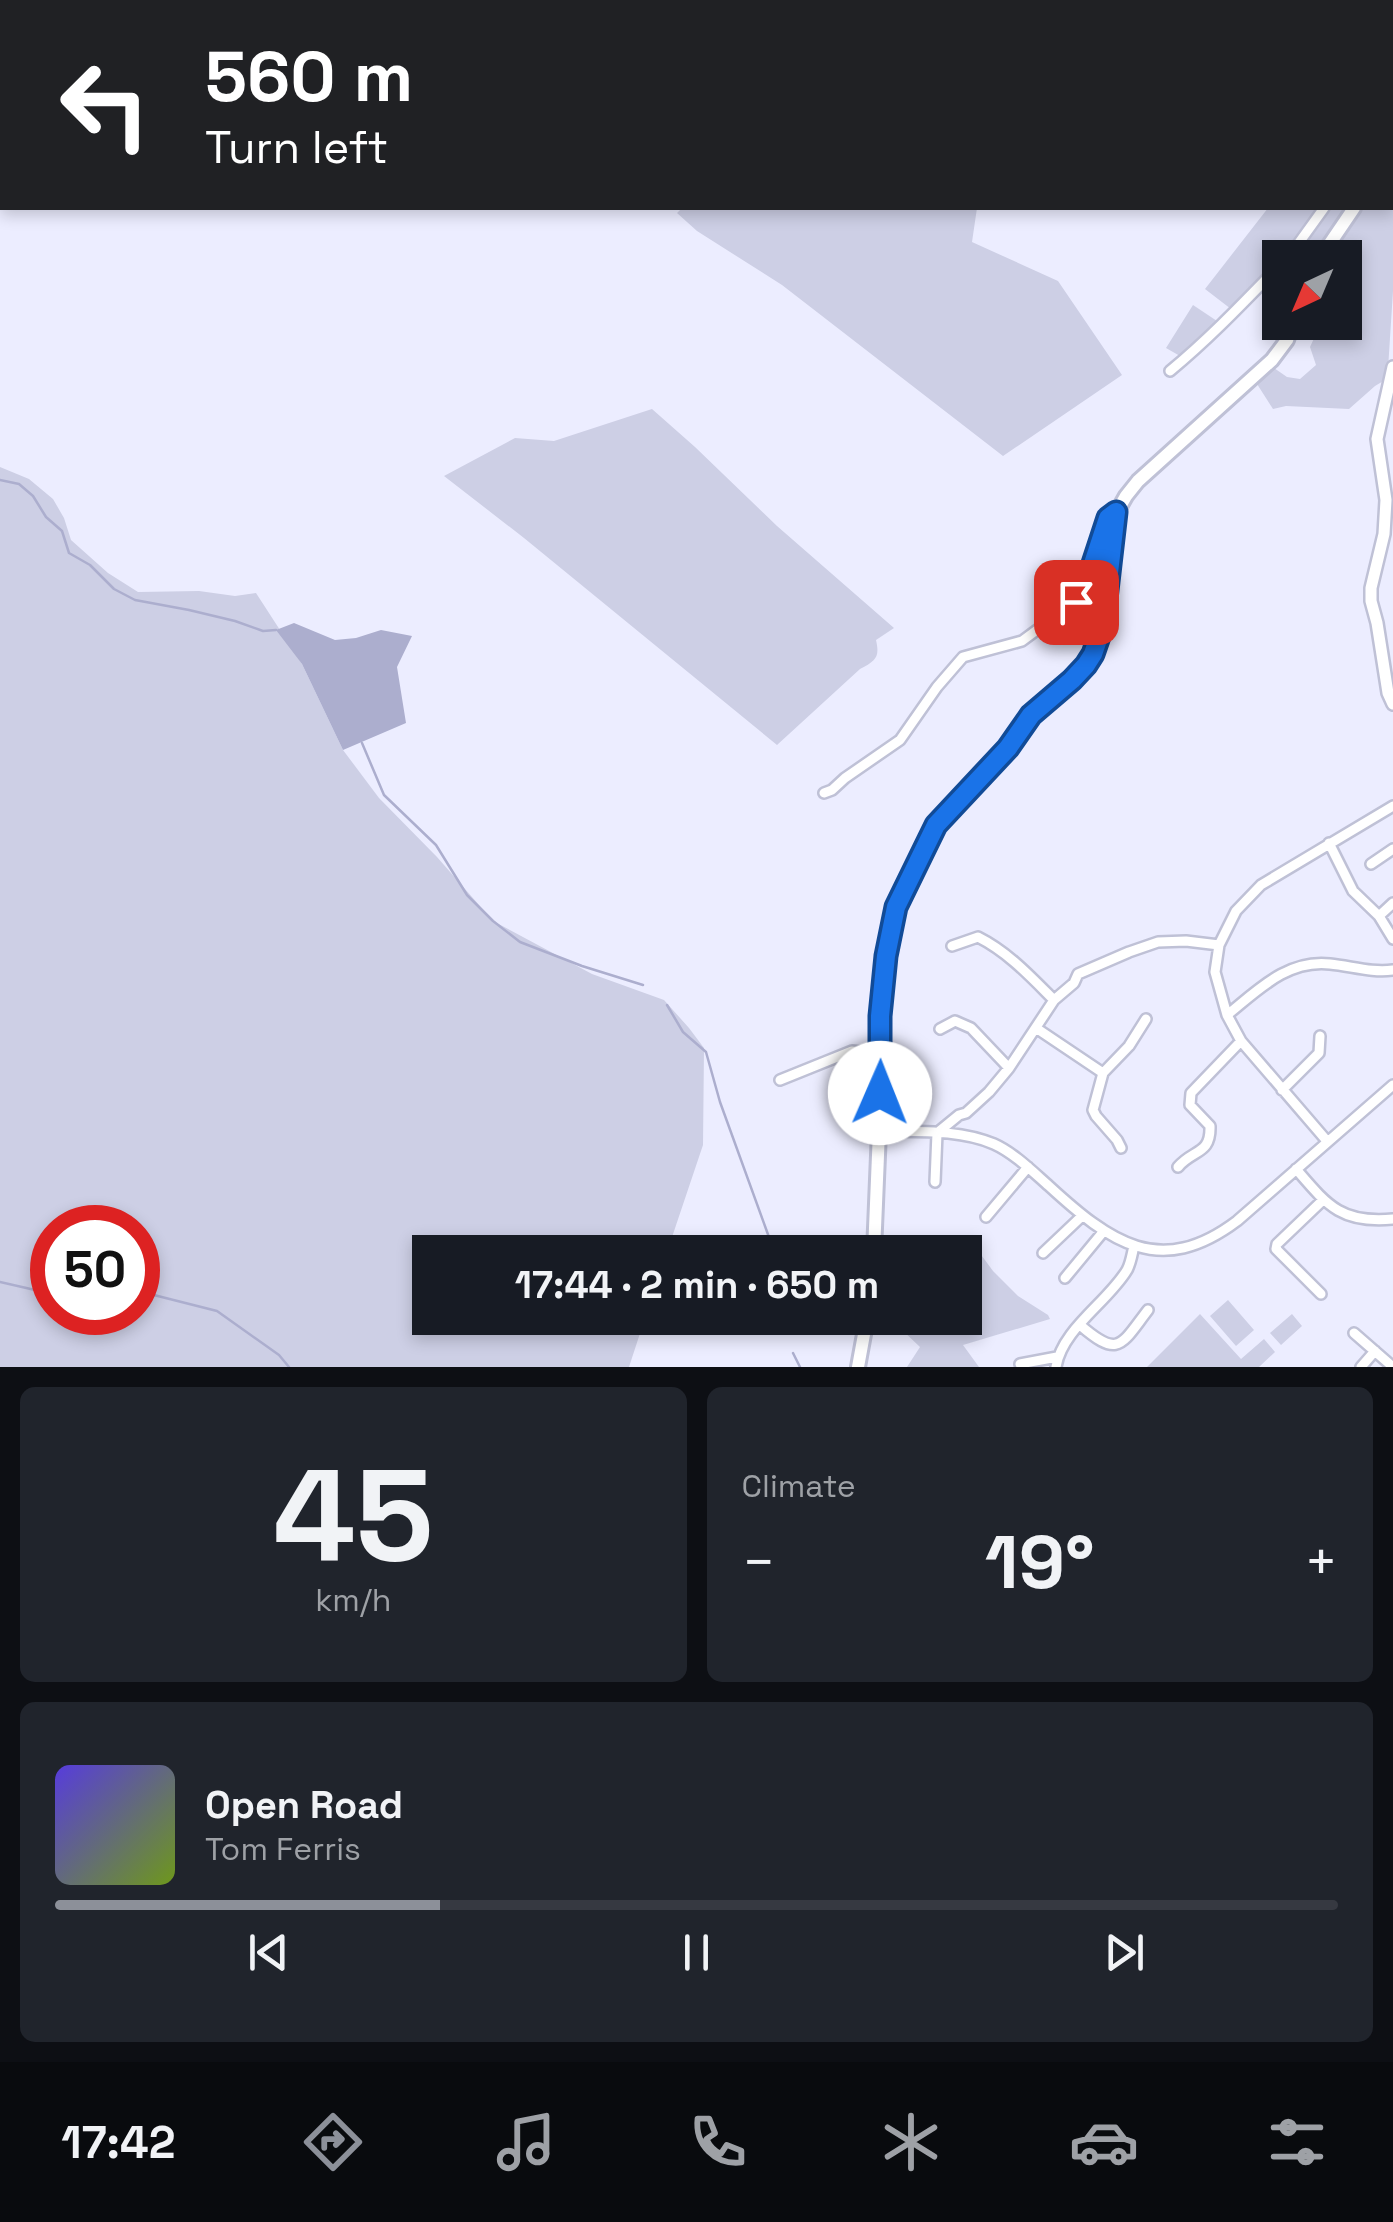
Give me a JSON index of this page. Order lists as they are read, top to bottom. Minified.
{"north":"bottom left","page":{"turn":["560 m","Turn left"],"limit":"50","trip":"17:44 · 2 min · 650 m","tile":[["45","km/h"],"Climate"],"heat":["−","19°","+"],"song":["Open Road","Tom Ferris"],"tabs":"17:42"}}
